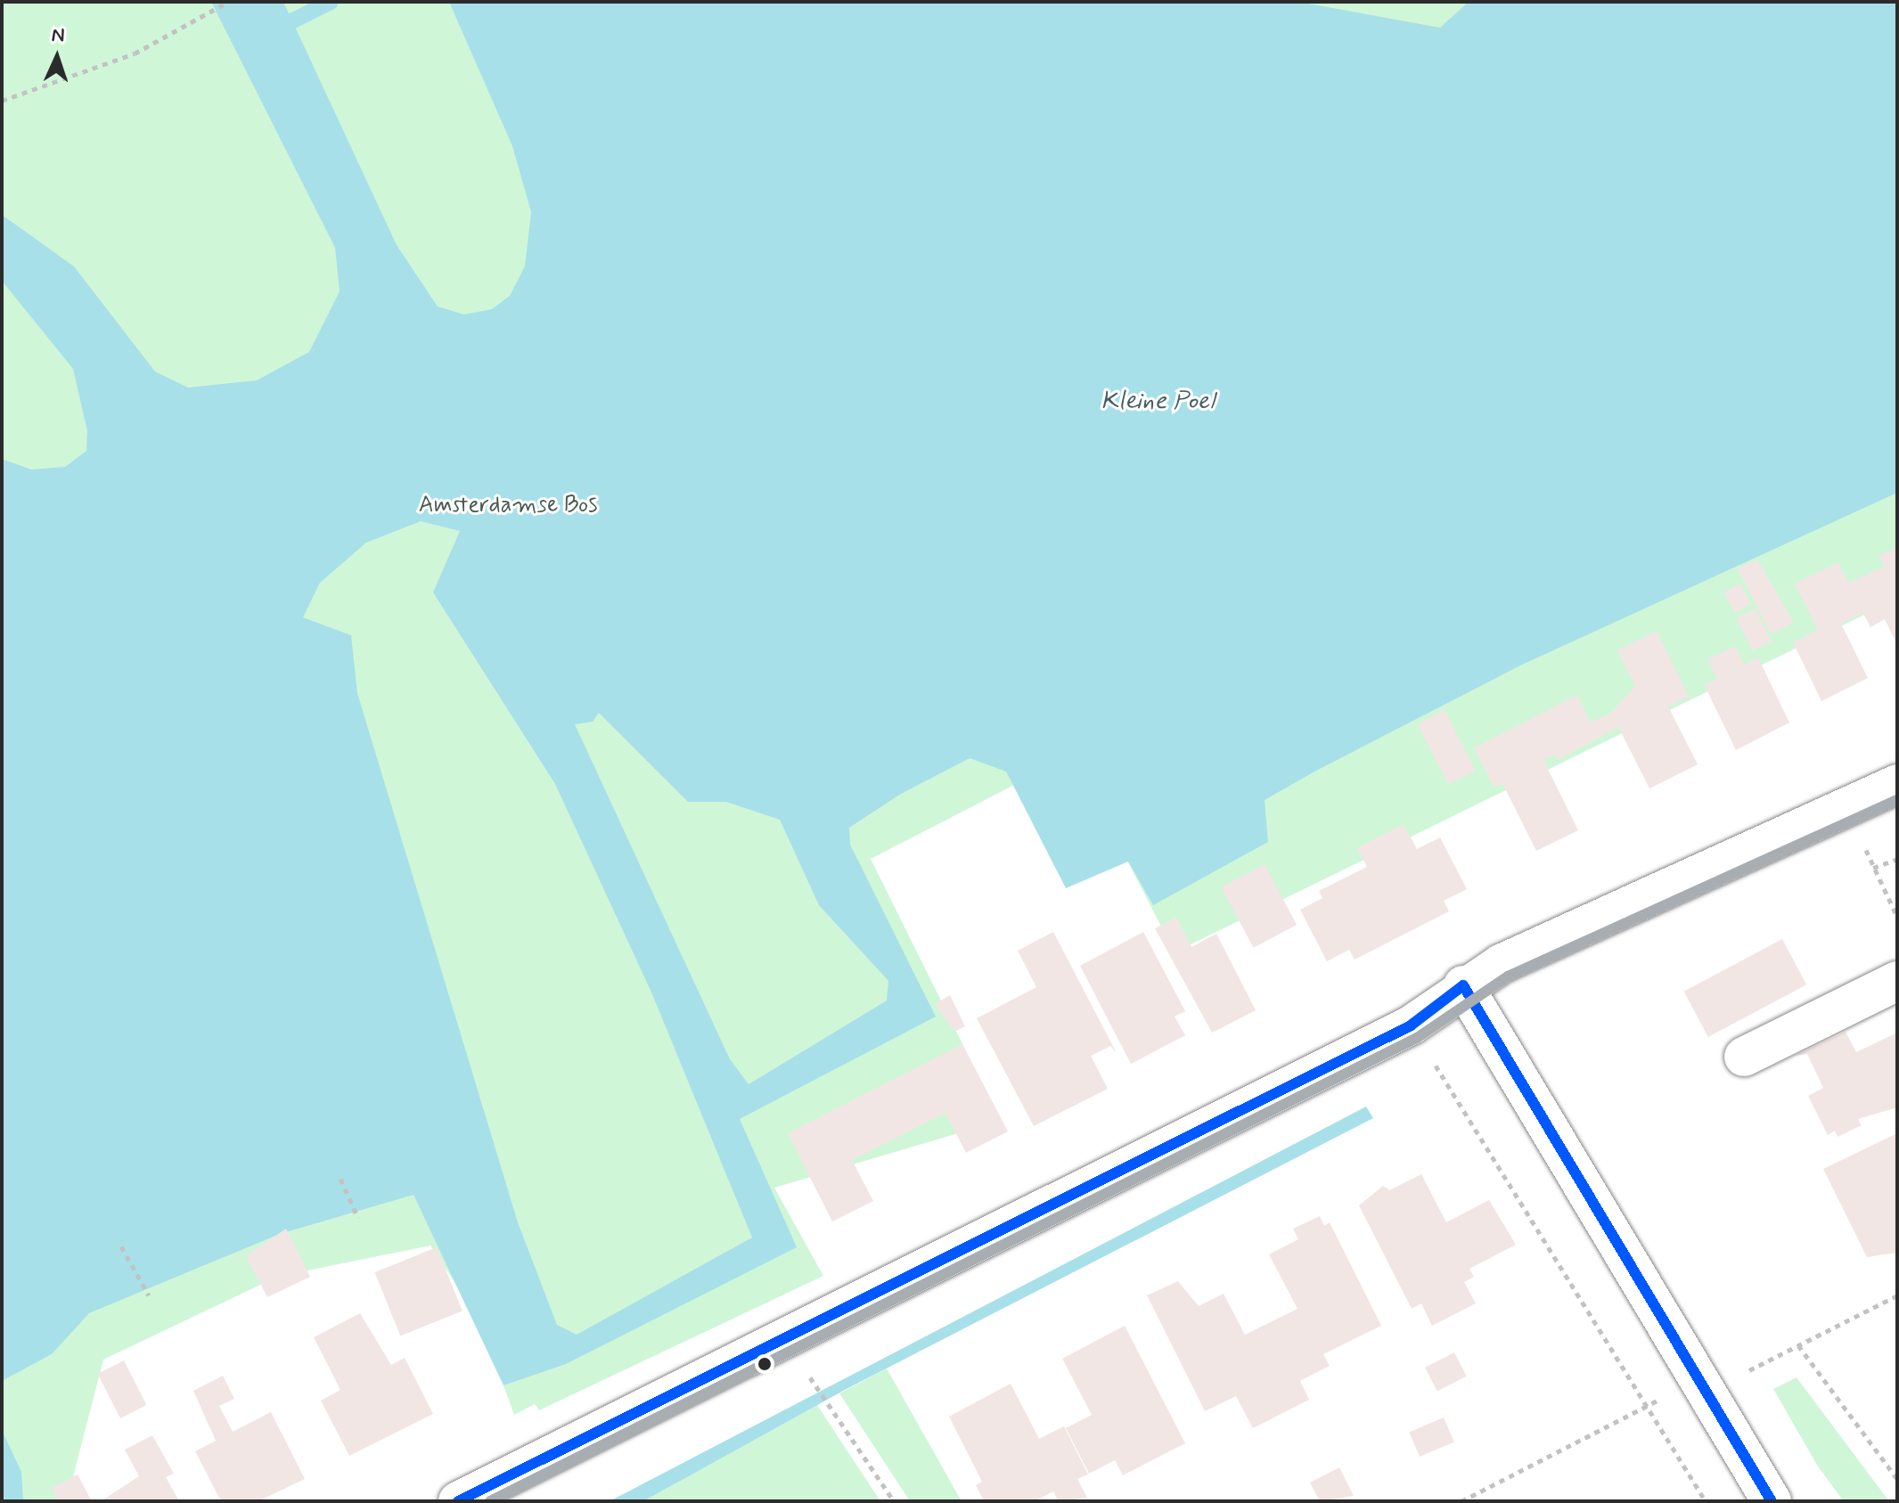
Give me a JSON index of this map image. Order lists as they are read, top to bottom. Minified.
{"water":["Kleine Poel"],"parks":["Amsterdamse Bos"],"north":"top"}
